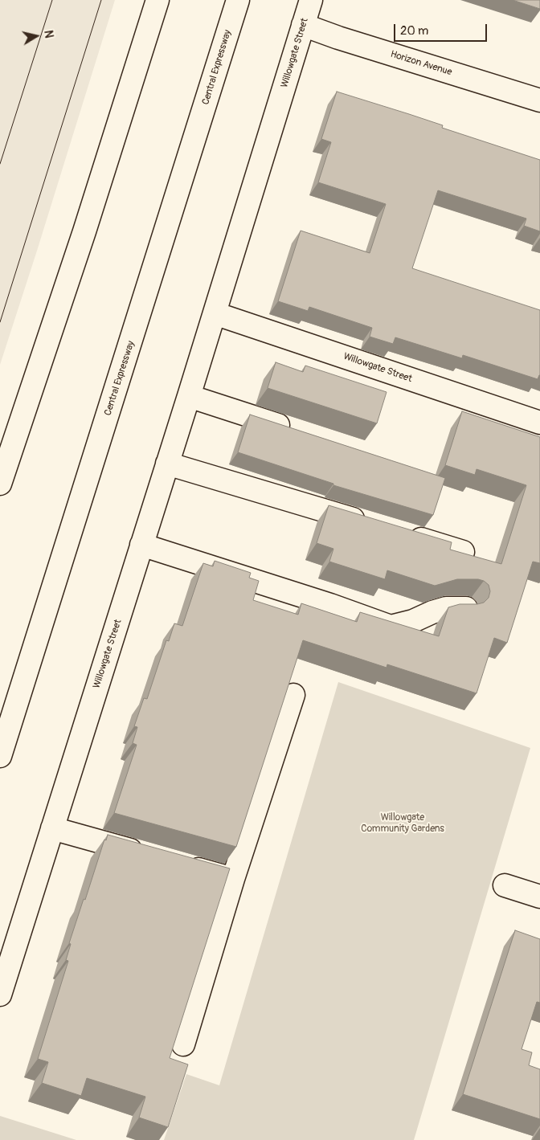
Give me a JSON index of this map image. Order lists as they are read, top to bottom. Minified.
{"streets":{"main road":["Willowgate Street","Horizon Avenue","Central Expressway"]},"crossings":[["Willowgate Street","Horizon Avenue"]],"parks":["Willowgate Community Gardens"],"scale_bar":"20 m","north":"right"}
